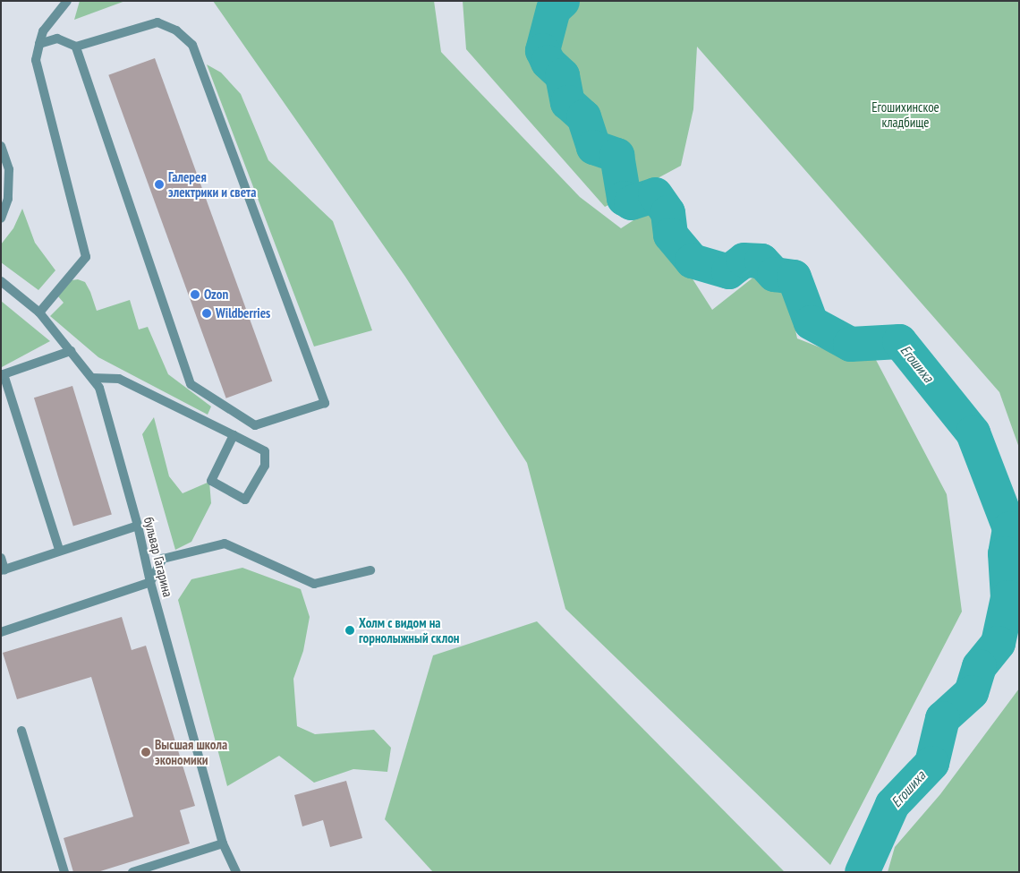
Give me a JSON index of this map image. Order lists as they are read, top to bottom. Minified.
{"streets":{"street":["бульвар Гагарина"]},"water":["Егошиха"],"parks":["Егошихинское кладбище"],"places":["Галерея электрики и света","Ozon","Wildberries","Холм с видом на горнолыжный склон","Высшая школа экономики"]}
